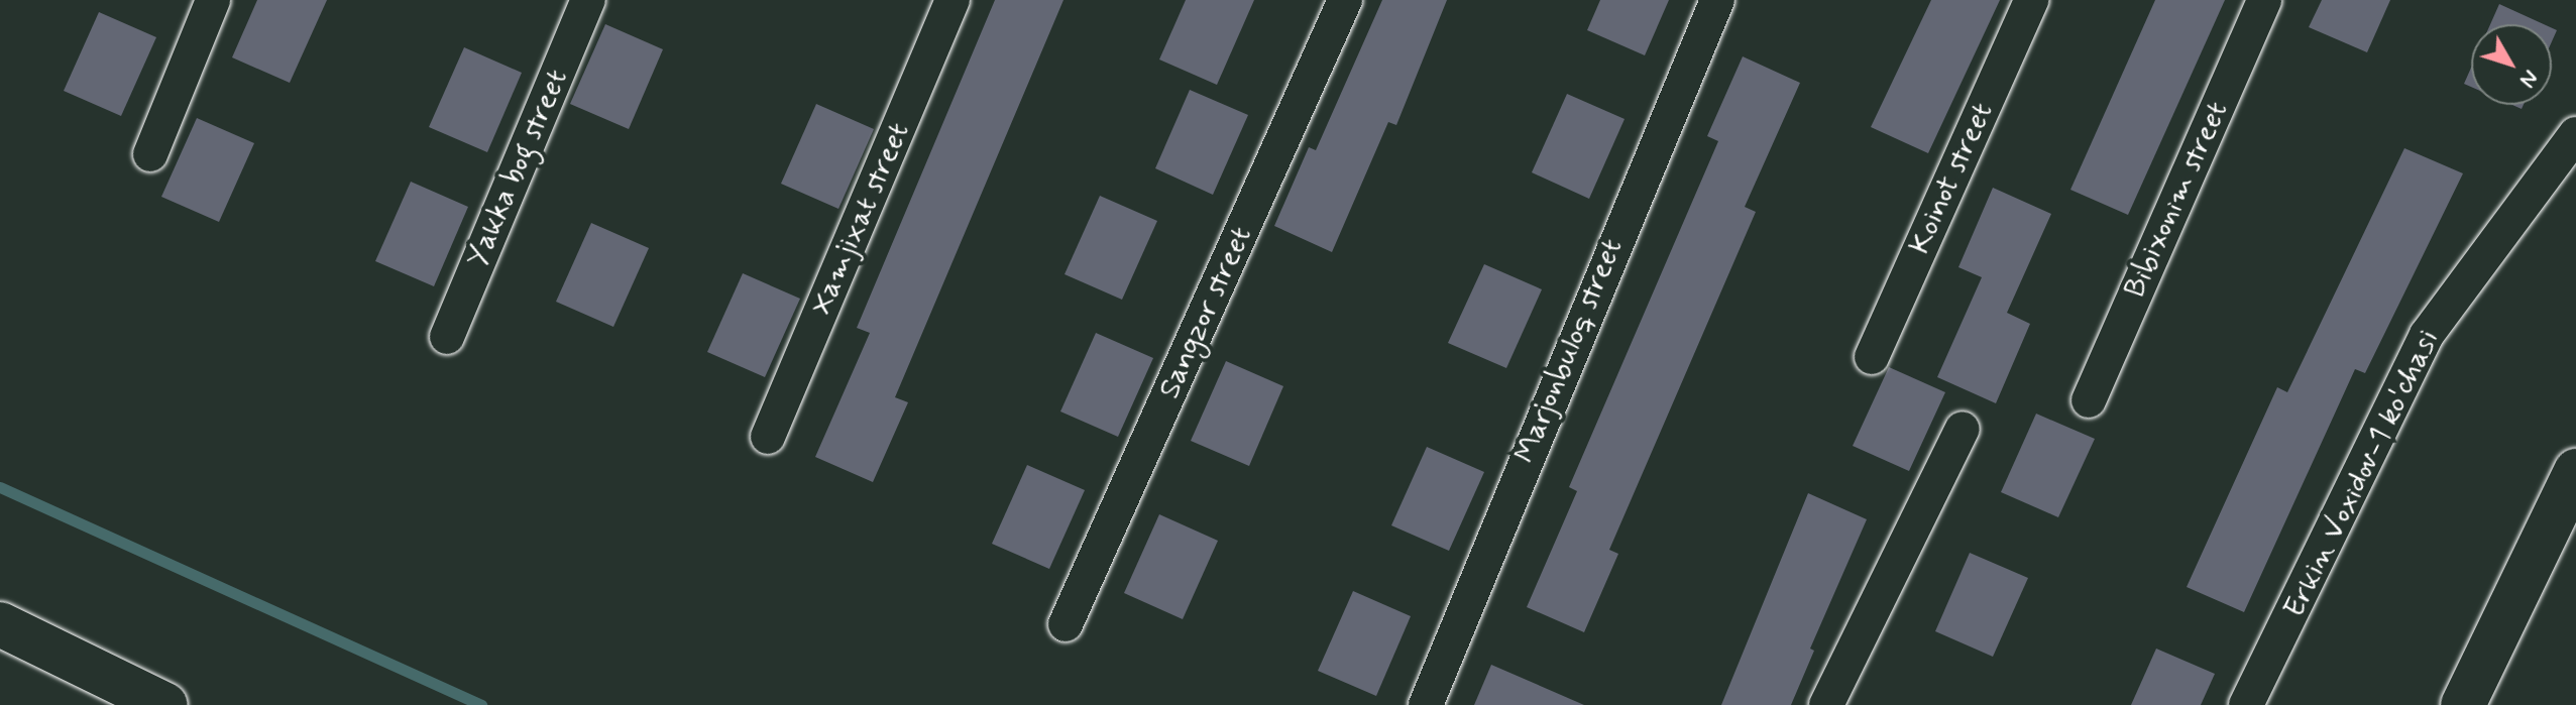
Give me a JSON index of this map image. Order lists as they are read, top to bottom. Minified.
{"streets":{"street":["Yakka bog street","Koinot street","Bibixonim street","Xamjixat street","Sangzor street","Marjonbuloq street","Erkin Voxidov-1 ko'chasi"]},"north":"bottom right"}
